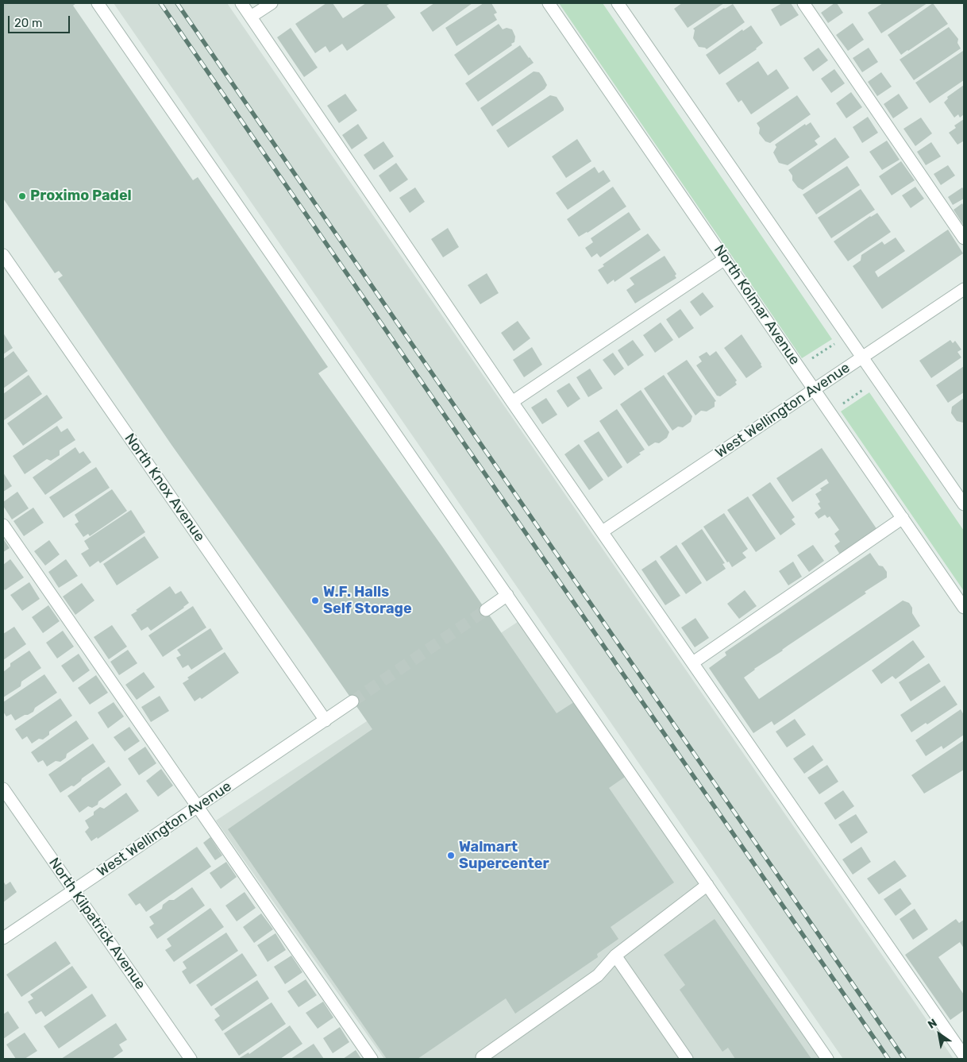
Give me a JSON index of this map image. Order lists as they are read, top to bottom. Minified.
{"streets":{"street":["North Kolmar Avenue","West Wellington Avenue","North Knox Avenue","North Kilpatrick Avenue"]},"crossings":[["North Kolmar Avenue","West Wellington Avenue"],["West Wellington Avenue","North Knox Avenue"],["West Wellington Avenue","North Kilpatrick Avenue"]],"places":["Proximo Padel","W.F. Halls Self Storage","Walmart Supercenter"],"scale_bar":"20 m","north":"top left"}
